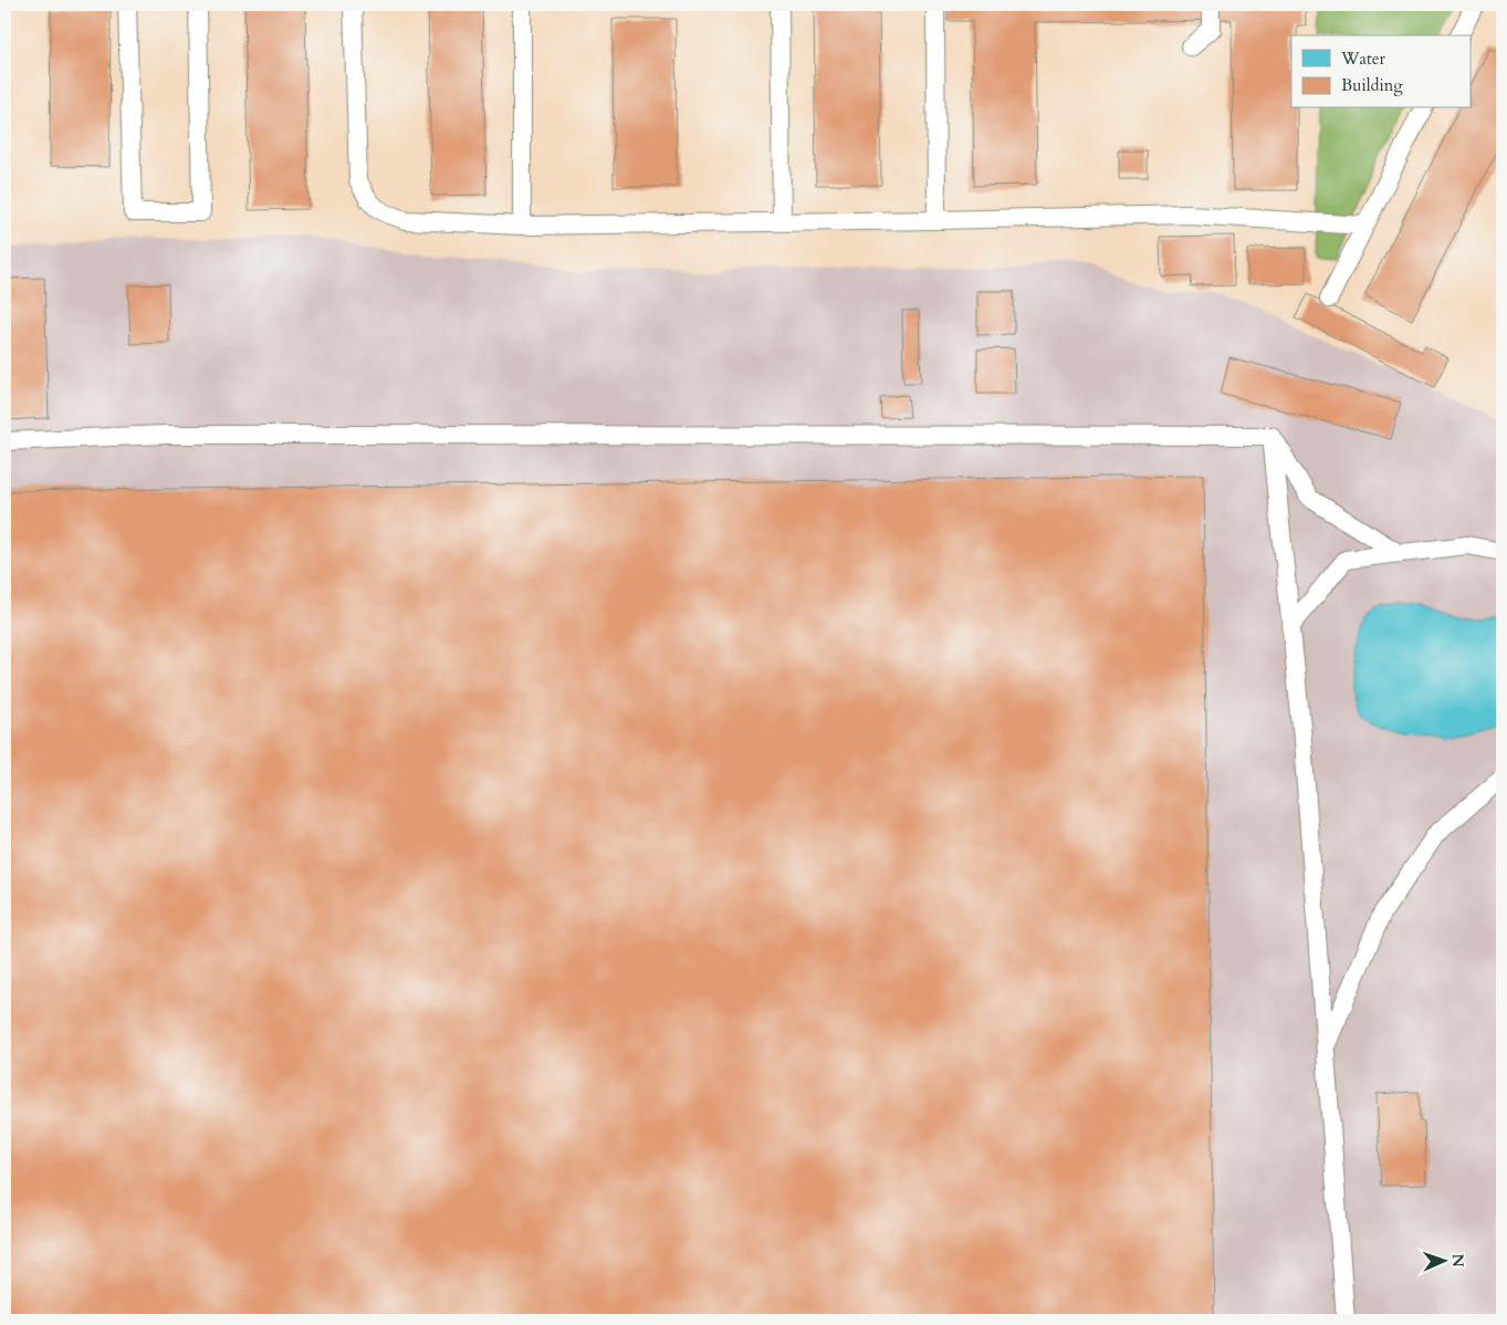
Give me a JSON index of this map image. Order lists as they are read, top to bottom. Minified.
{"legend":["Water","Building"],"north":"right"}
